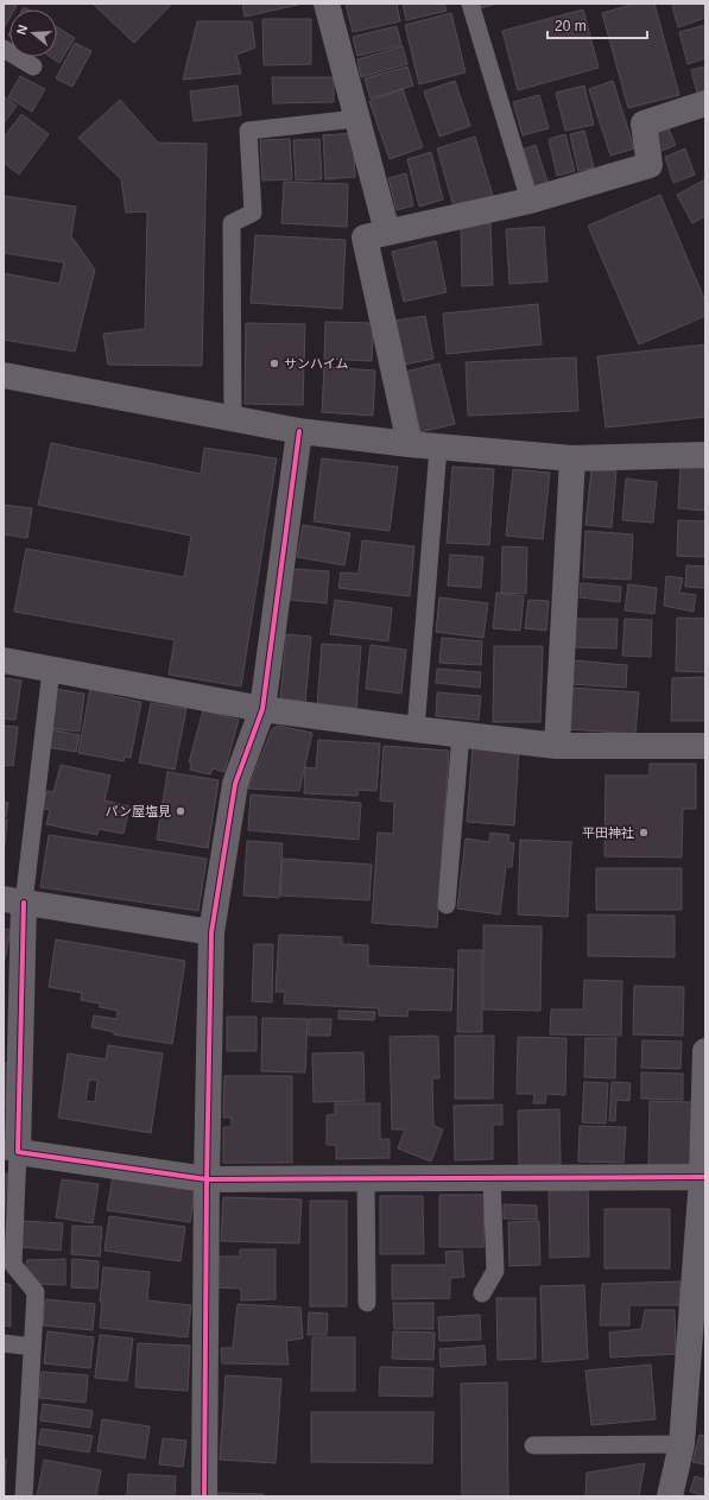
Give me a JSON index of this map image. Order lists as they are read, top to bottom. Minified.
{"places":["サンハイム","パン屋塩見","平田神社"],"scale_bar":"20 m","north":"left"}
